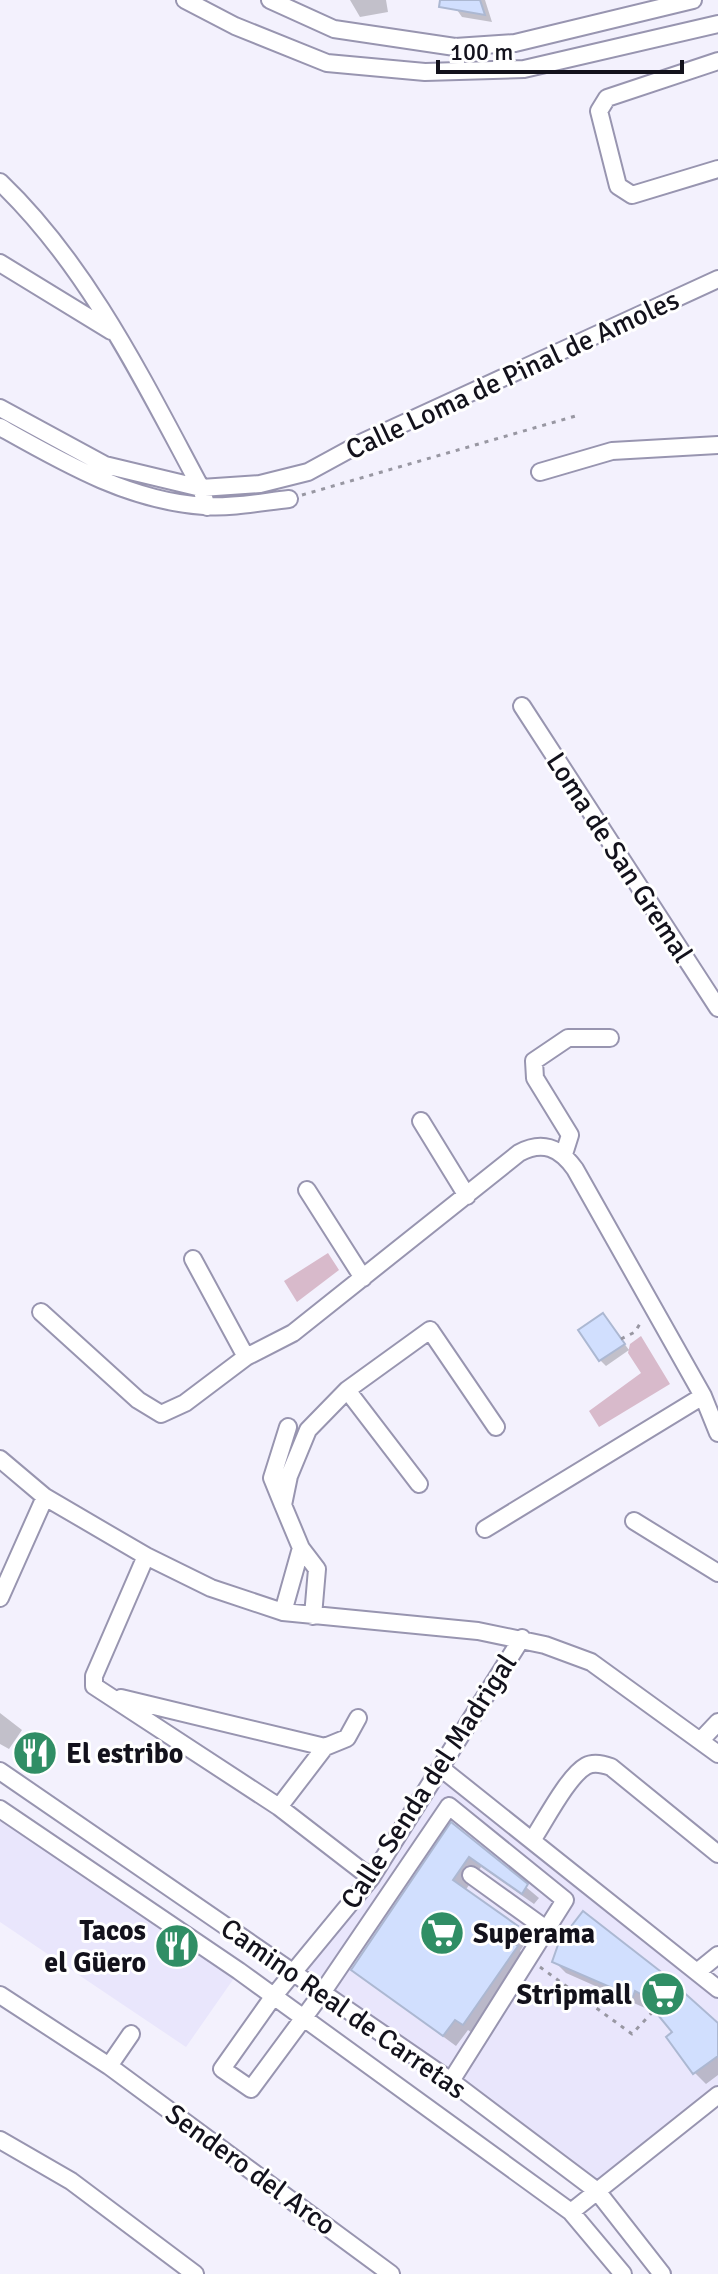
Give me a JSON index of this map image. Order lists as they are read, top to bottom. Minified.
{"streets":{"street":["Calle Loma de Pinal de Amoles","Loma de San Gremal","Calle Senda del Madrigal","Camino Real de Carretas","Sendero del Arco"]},"crossings":[["Calle Senda del Madrigal","Camino Real de Carretas"]],"places":{"restaurant":["El estribo","Tacos el Güero"],"supermarket":["Superama","Stripmall"]},"scale_bar":"100 m"}
